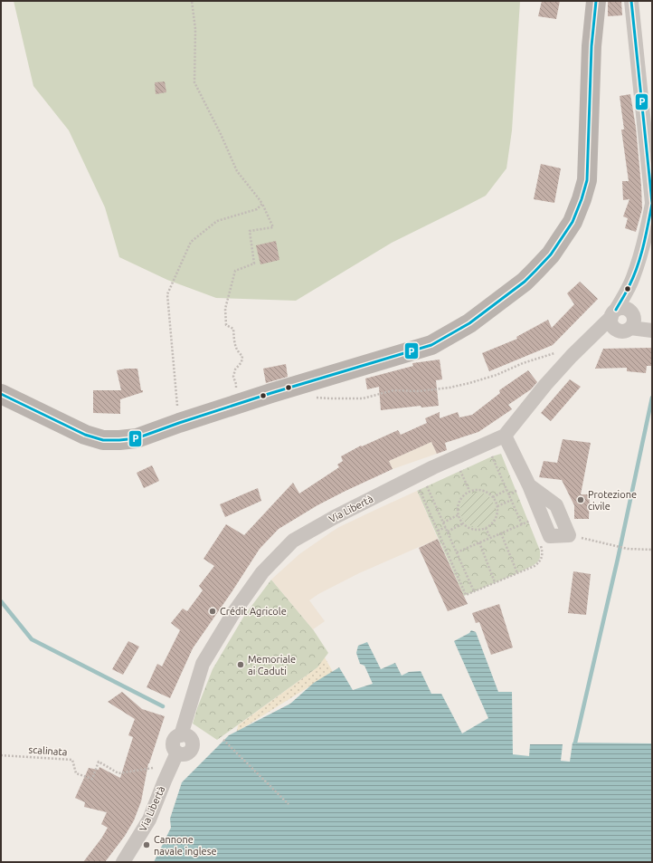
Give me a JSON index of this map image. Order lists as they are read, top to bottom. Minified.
{"streets":{"street":["Via Libertà"],"path":["scalinata"]},"places":["Protezione civile","Crédit Agricole","Memoriale ai Caduti","Cannone navale inglese"],"lines":["transit line P"]}
